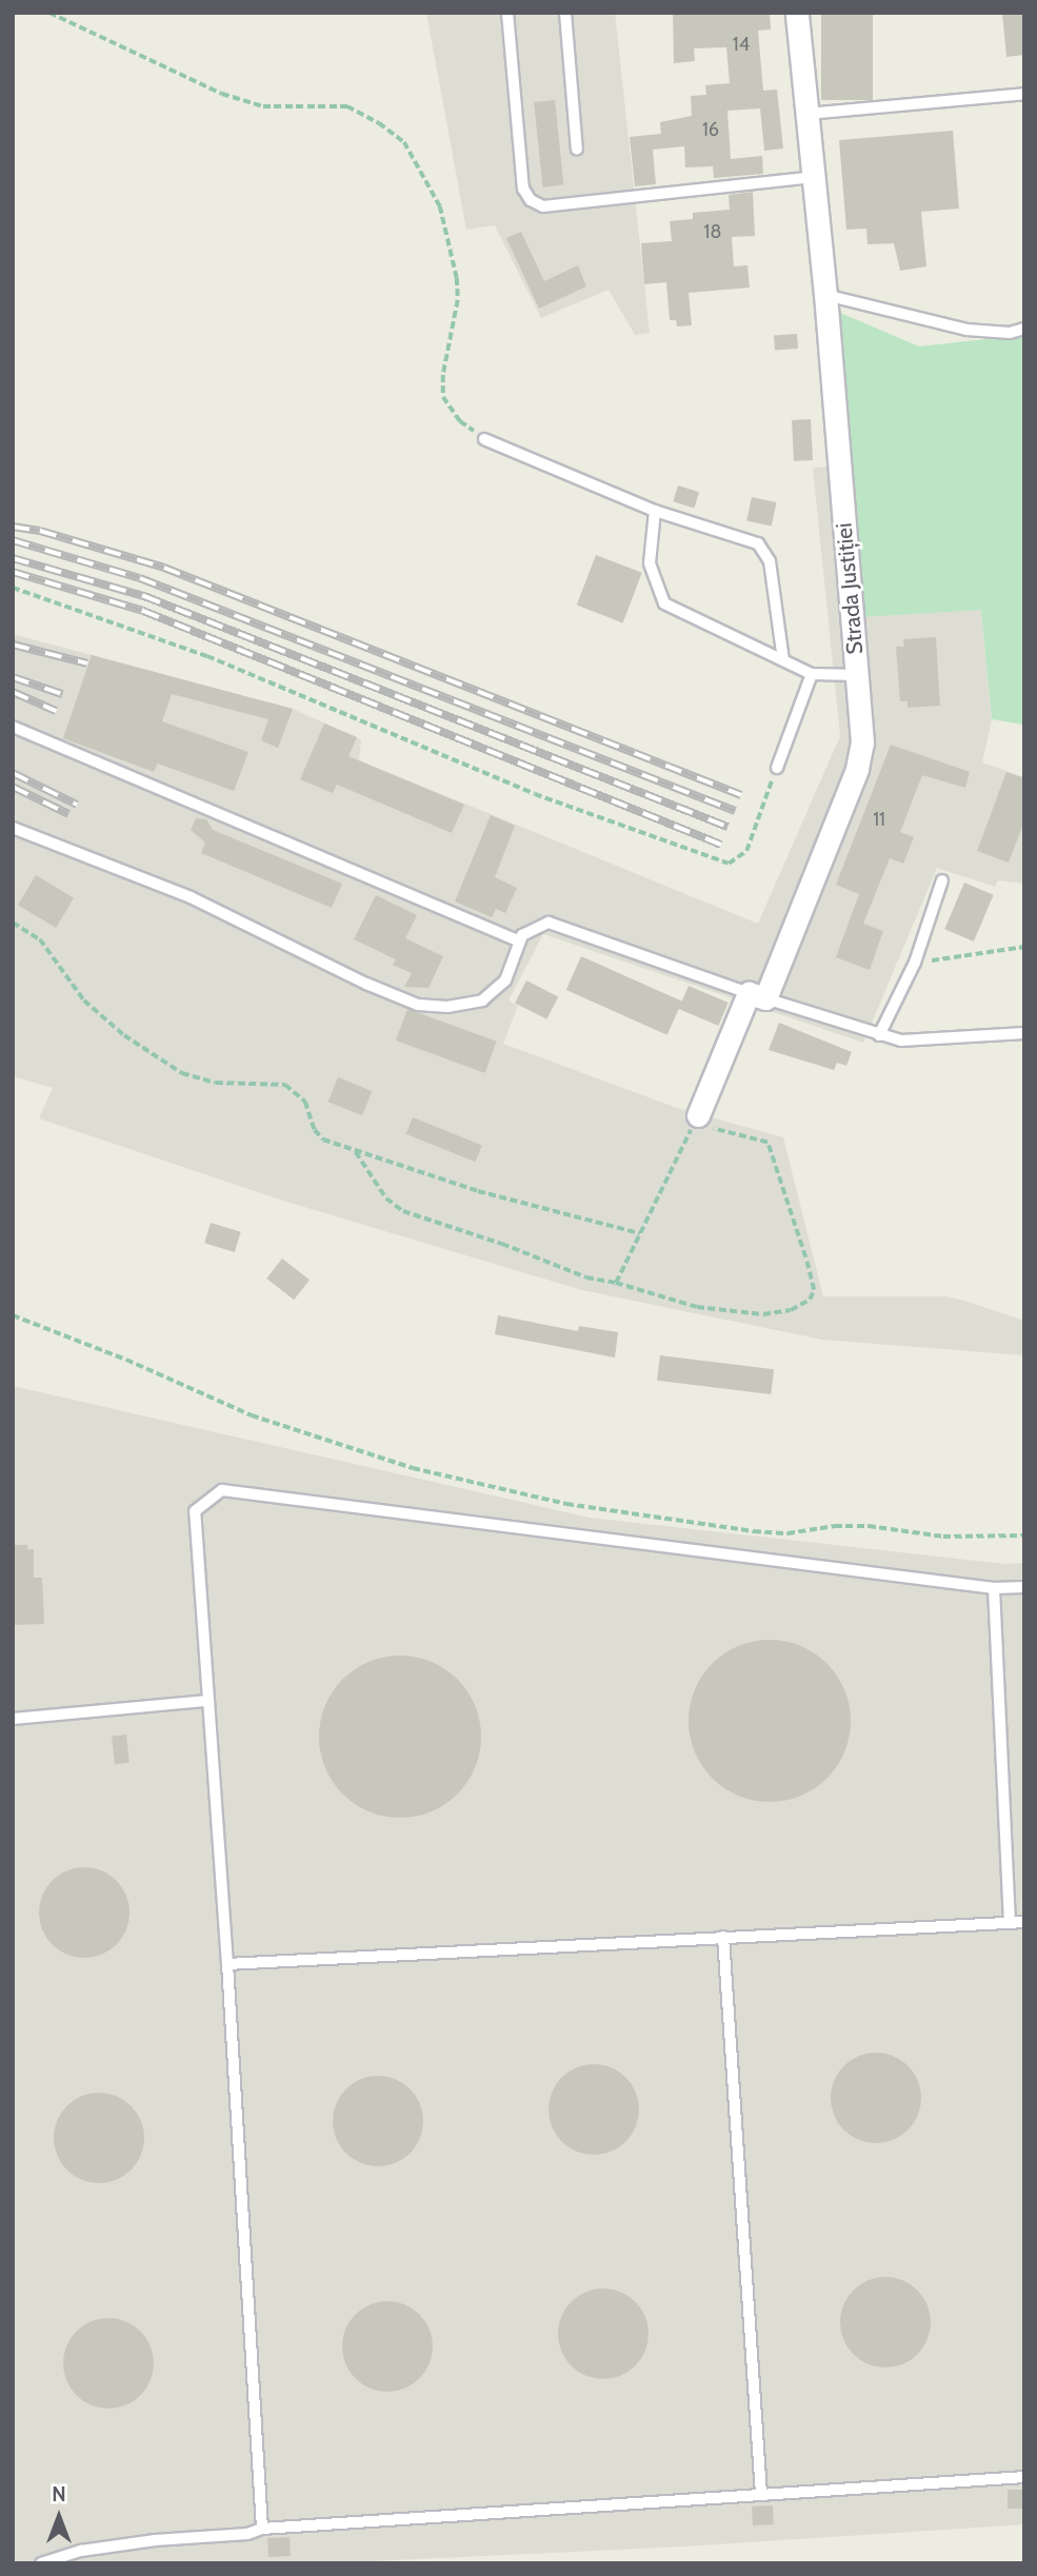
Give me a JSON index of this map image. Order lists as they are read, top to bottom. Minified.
{"streets":{"street":["Strada Justiției"]},"house_numbers":["14","16","18","11"],"north":"top"}
